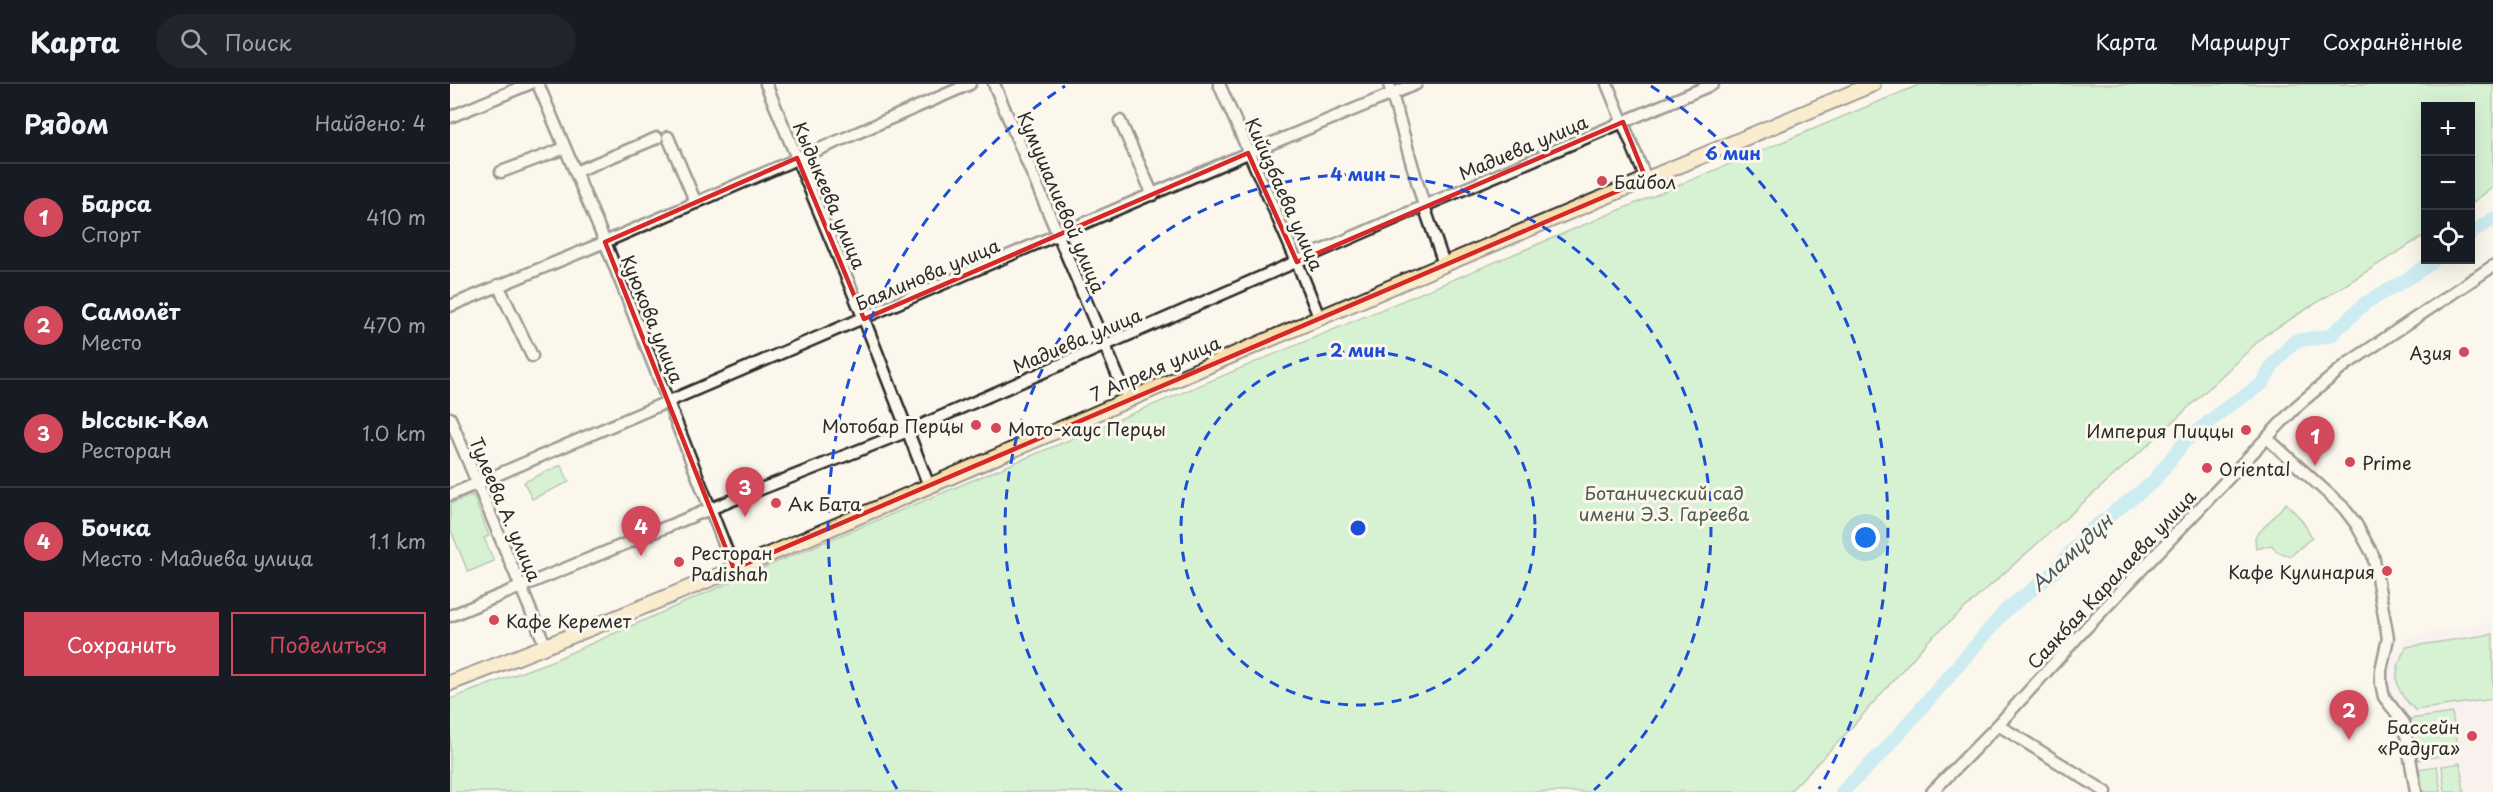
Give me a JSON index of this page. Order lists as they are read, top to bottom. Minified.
{"streets":{"main road":["7 Апреля улица"],"street":["Мадиева улица","Кийизбаева улица","Кыдыкеева улица","Кумушалиевой улица","Баялинова улица","Куюкова улица","Тулеева А. улица","Саякбая Каралаева улица"]},"crossings":[["Мадиева улица","Кийизбаева улица"],["Мадиева улица","Кыдыкеева улица"],["Мадиева улица","Кумушалиевой улица"],["Мадиева улица","Куюкова улица"],["Мадиева улица","Тулеева А. улица"],["Кийизбаева улица","Баялинова улица"],["Кийизбаева улица","7 Апреля улица"],["Кыдыкеева улица","Баялинова улица"],["Кыдыкеева улица","7 Апреля улица"],["Кумушалиевой улица","Баялинова улица"],["Кумушалиевой улица","7 Апреля улица"],["Баялинова улица","Куюкова улица"],["Баялинова улица","Тулеева А. улица"],["Куюкова улица","7 Апреля улица"],["7 Апреля улица","Тулеева А. улица"]],"water":["Аламүдүн"],"parks":["Ботанический сад имени Э.З. Гареева"],"places":["Байбол","Азия","Мотобар Перцы","Мото-хаус Перцы","Империя Пиццы","Prime","Oriental","Ак Бата","Ресторан Padishah","Кафе Кулинария","Кафе Керемет","Бассейн «Радуга»"],"page":{"header":"Карта","search":"Поиск","nav":["Карта","Маршрут","Сохранённые"],"heading":["Рядом","Найдено: 4"],"map_buttons":["+","−"],"list":[{"mark":"1","name":"Барса","note":"Спорт","value":"410 m"},{"mark":"2","name":"Самолёт","note":"Место","value":"470 m"},{"mark":"3","name":"Ыссык-Көл","note":"Ресторан","value":"1.0 km"},{"mark":"4","name":"Бочка","note":"Место · Мадиева улица","value":"1.1 km"}],"pins":["1","3","4","2"],"buttons":["Сохранить","Поделиться"]},"rings":["6 мин","4 мин","2 мин"]}
